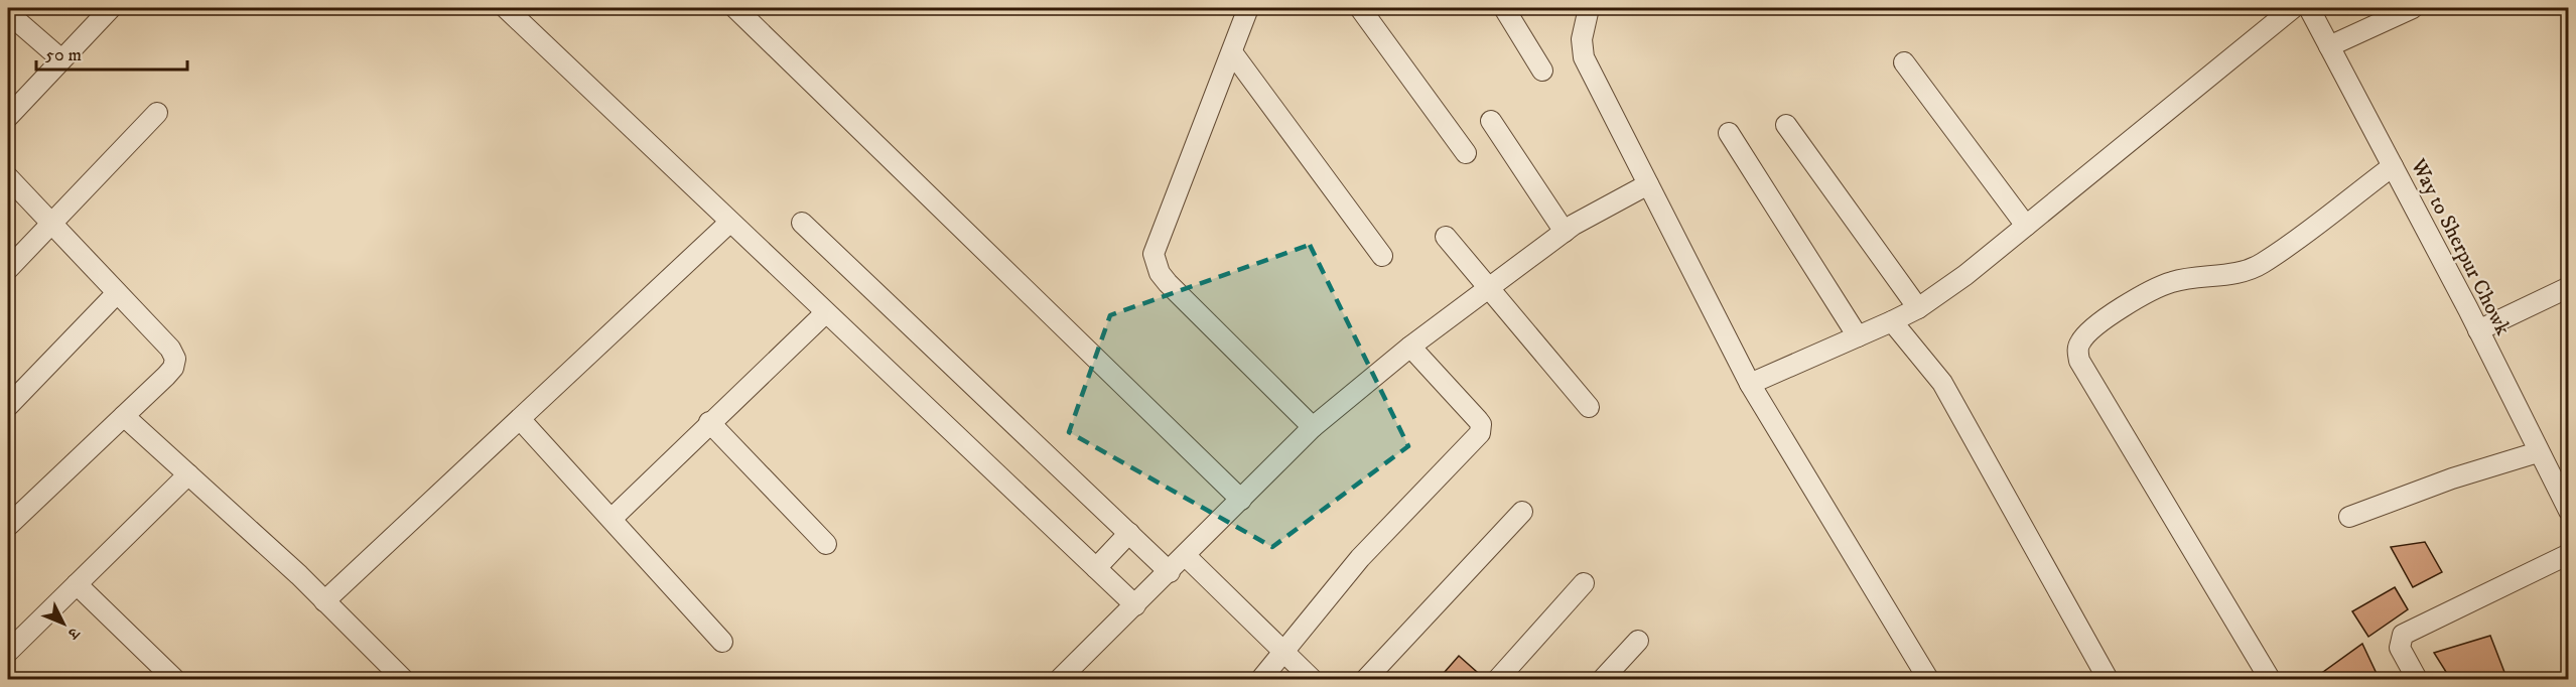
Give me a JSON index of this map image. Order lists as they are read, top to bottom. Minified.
{"streets":{"street":["Way to Sherpur Chowk"]},"scale_bar":"50 m","north":"bottom right"}
